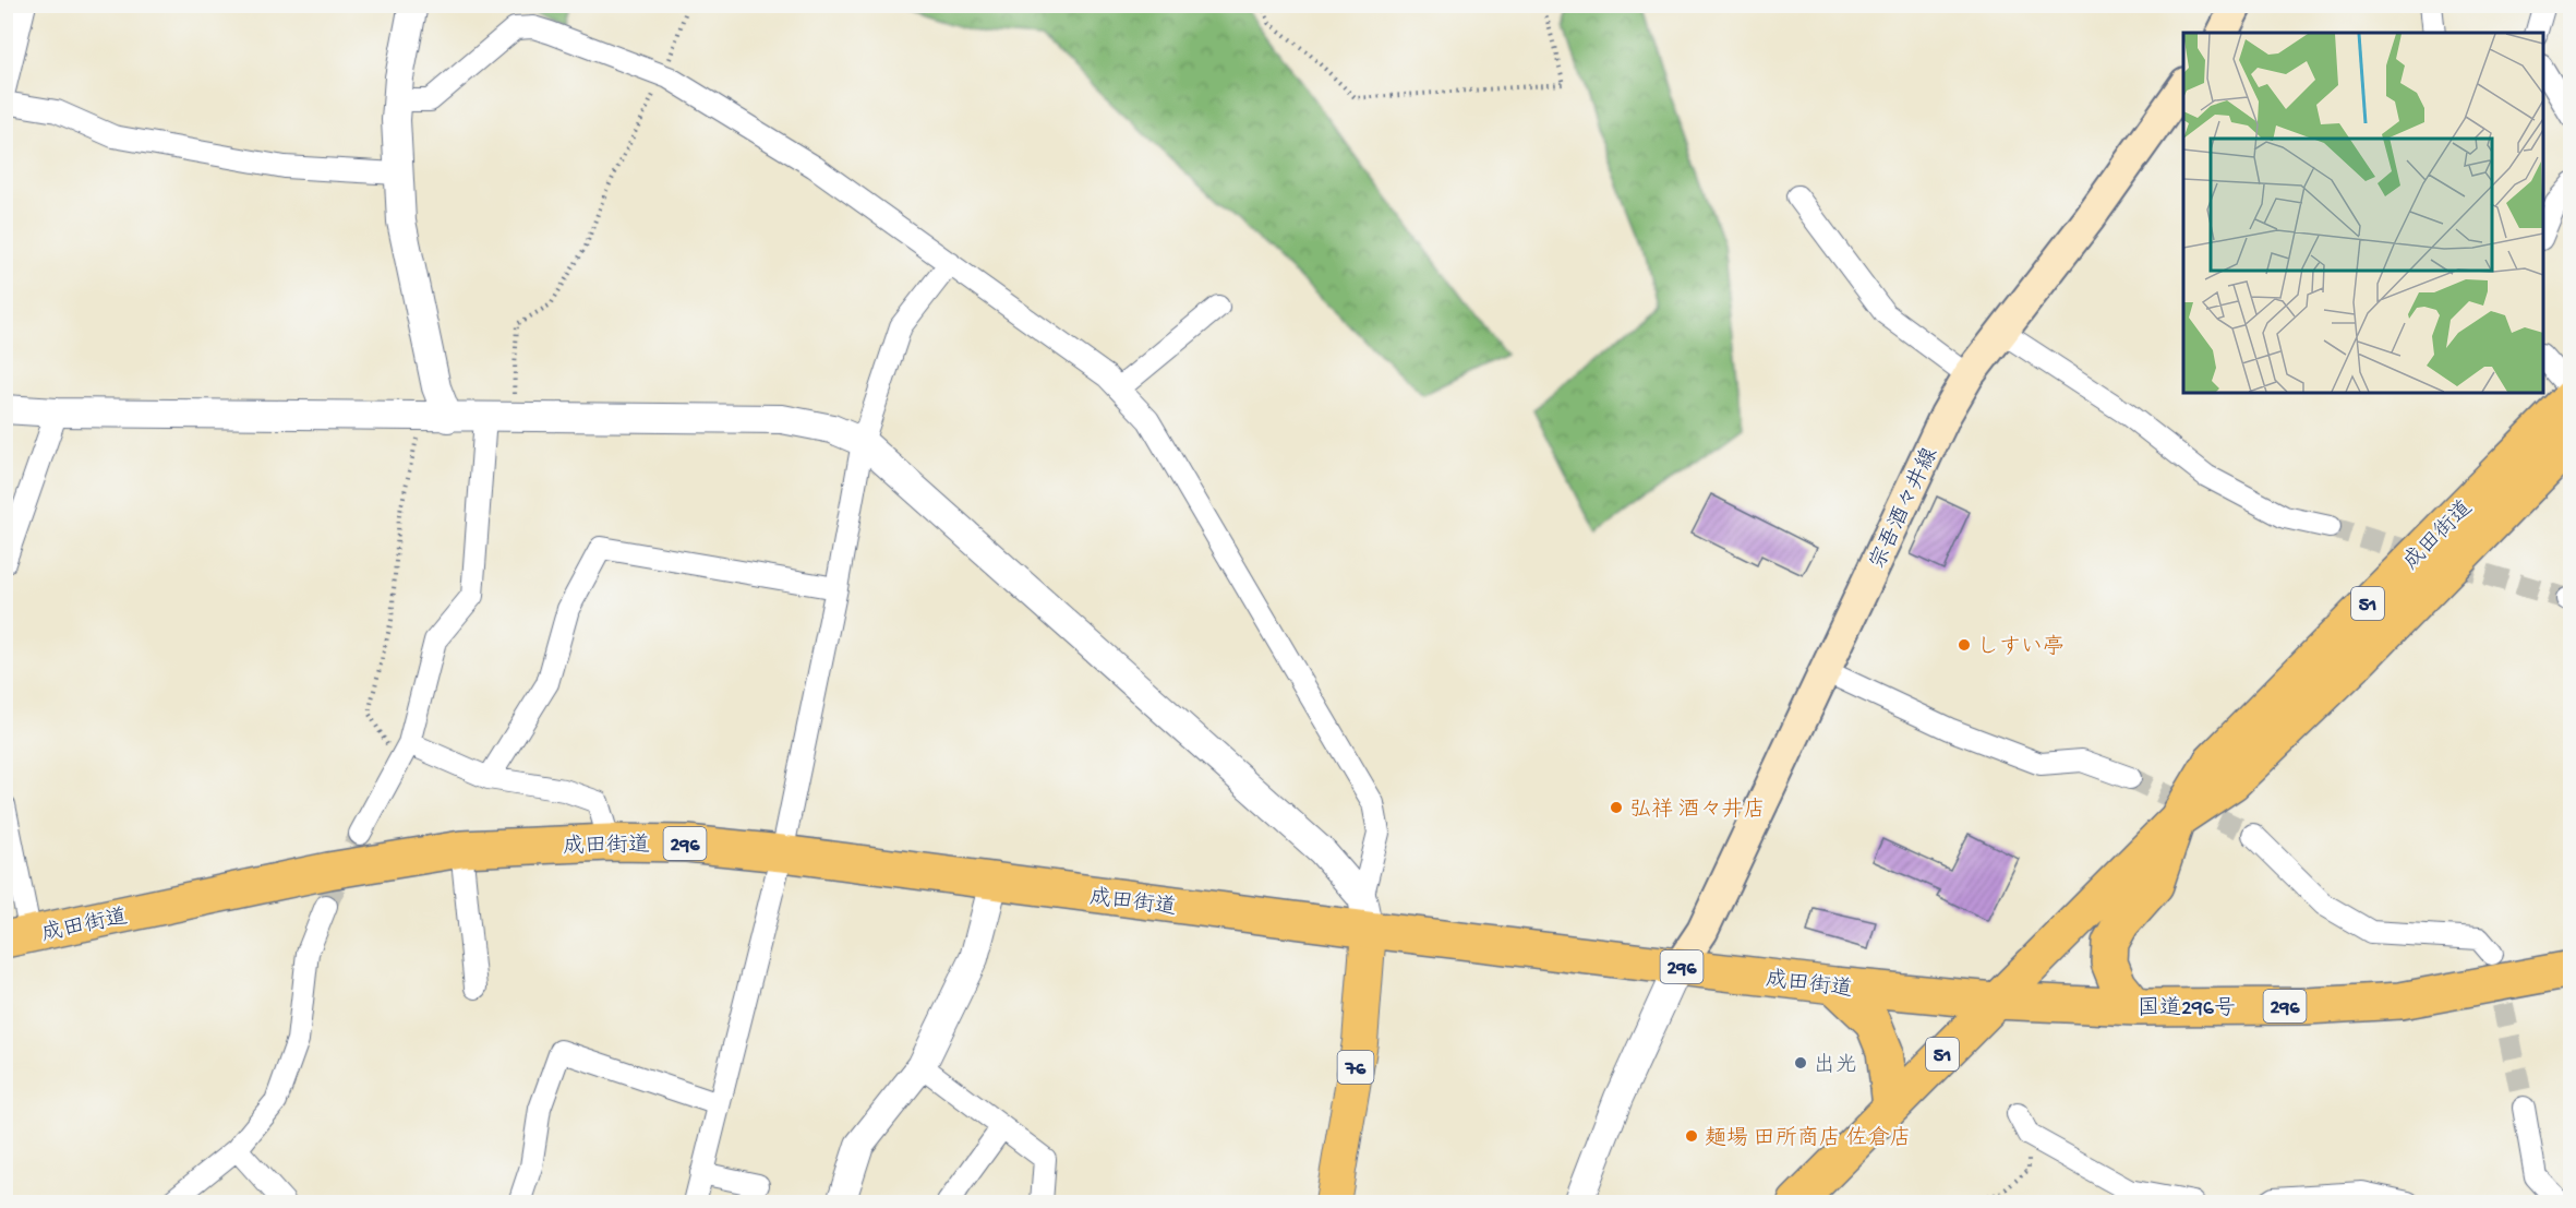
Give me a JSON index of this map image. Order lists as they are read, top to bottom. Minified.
{"streets":{"highway":["成田街道","51","296","国道296号"],"main road":["宗吾酒々井線","76"]},"crossings":[["宗吾酒々井線","成田街道"],["成田街道","51"],["成田街道","国道296号"],["成田街道","76"],["51","国道296号"]],"places":["しすい亭","弘祥 酒々井店","出光","麺場 田所商店 佐倉店"]}
